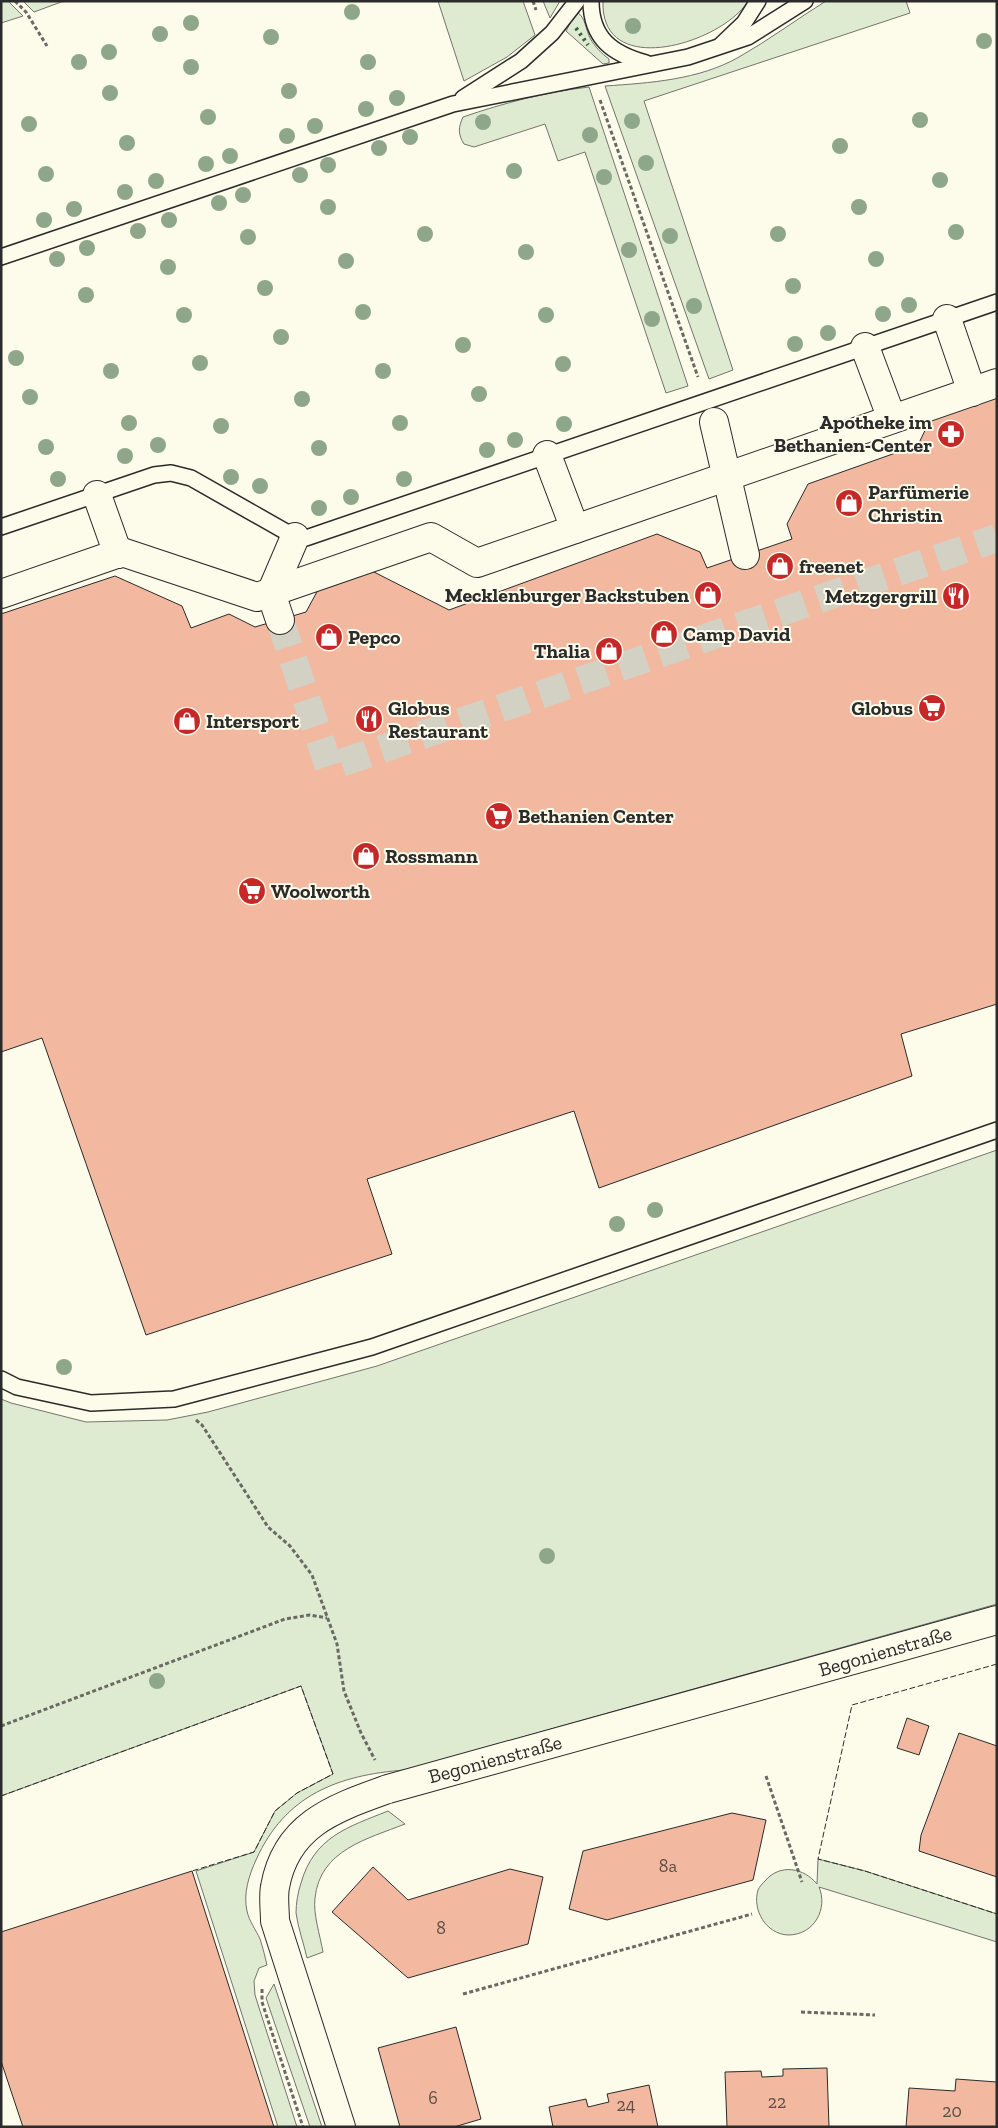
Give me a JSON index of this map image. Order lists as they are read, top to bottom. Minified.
{"streets":{"street":["Begonienstraße"]},"places":{"pharmacy":["Apotheke im Bethanien-Center"],"shop":["Parfümerie Christin","freenet","Mecklenburger Backstuben","Camp David","Pepco","Thalia","Intersport","Rossmann"],"restaurant":["Metzgergrill","Globus Restaurant"],"supermarket":["Globus","Bethanien Center","Woolworth"]},"house_numbers":["8a","8","6","22","24","20"]}
